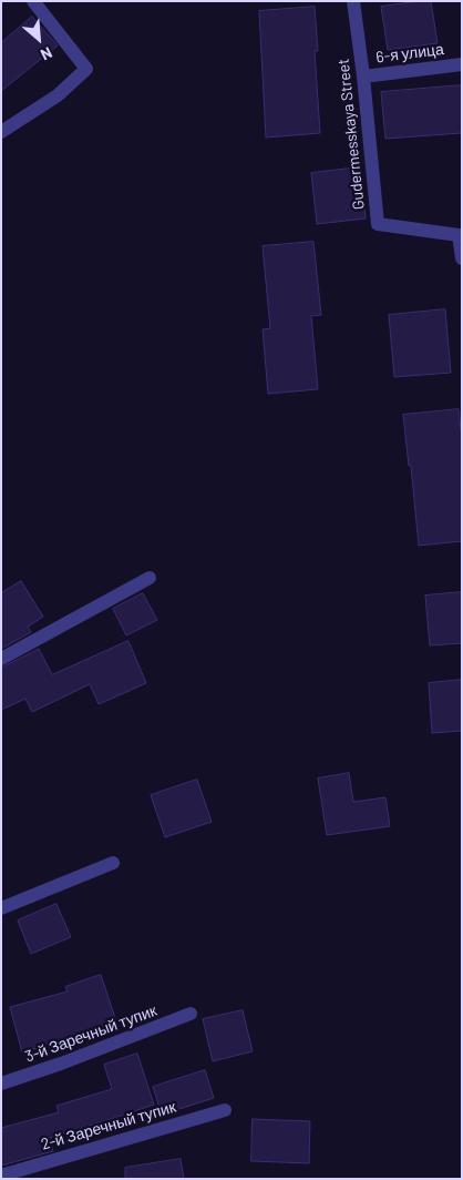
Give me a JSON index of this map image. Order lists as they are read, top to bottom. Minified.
{"streets":{"street":["6-я улица","Gudermesskaya Street","3-й Заречный тупик","2-й Заречный тупик"]},"crossings":[["6-я улица","Gudermesskaya Street"]],"north":"bottom right"}
